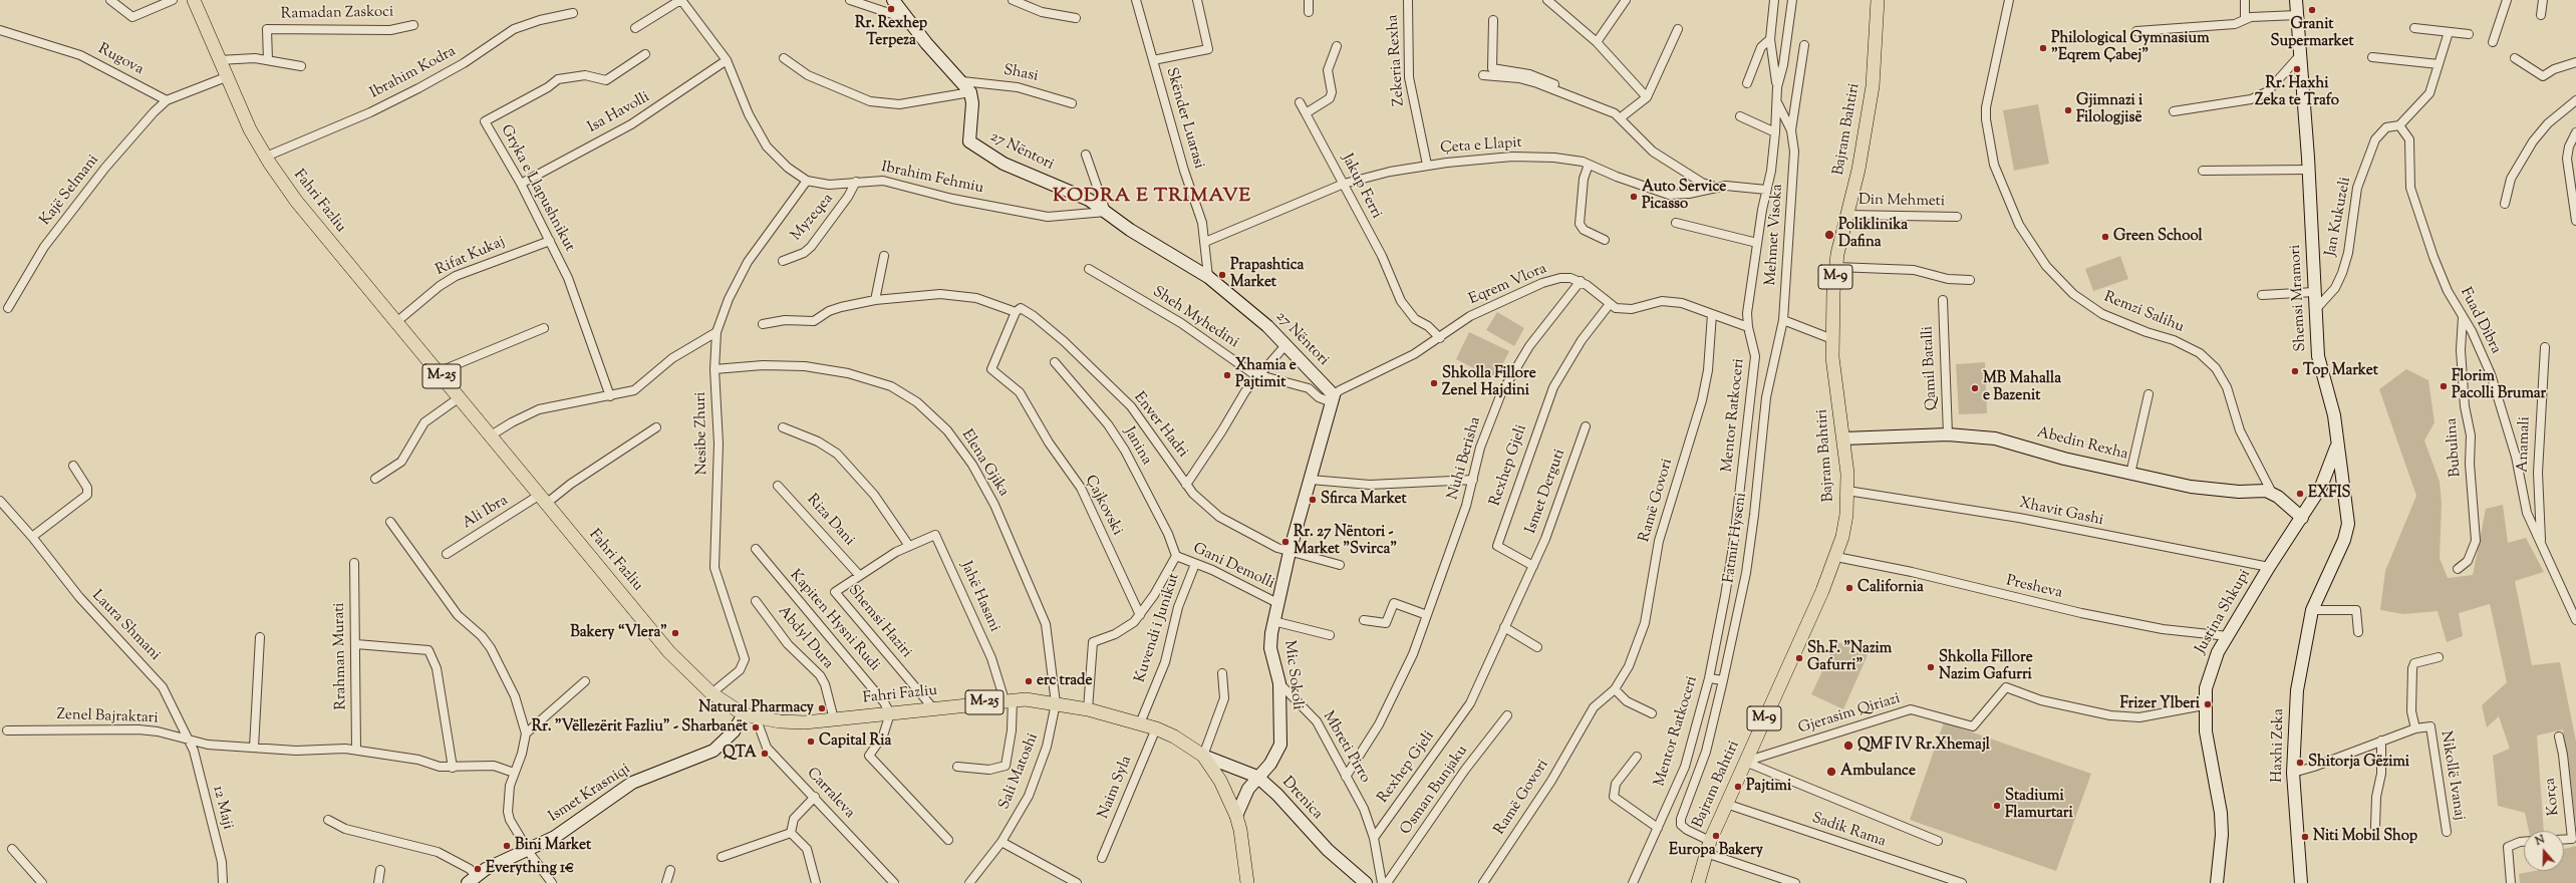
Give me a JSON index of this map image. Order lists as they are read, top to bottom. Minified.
{"streets":{"main road":["Bajram Bahtiri","Fahri Fazliu","M-9","M-25"],"street":["Ramadan Zaskoci","Rugova","Zekeria Rexha","Ibrahim Kodra","Shasi","Isa Havolli","Skënder Luarasi","Çeta e Llapit","27 Nëntori","Ibrahim Fehmiu","Jakup Ferri","Gryka e Llapushnikut","Kajë Selmani","Din Mehmeti","Jan Kukuzeli","Myzeqea","Mehmet Visoka","Rifat Kukaj","Eqrem Vlora","Shemsi Mramori","Remzi Salihu","Sheh Myhedini","Fuad Dibra","Qamil Batalli","Mentor Ratkoceri","Enver Hadri","Nesibe Zhuri","Abedin Rexha","Anamali","Janina","Bubulina","Nuhi Berisha","Elena Gjika","Rexhep Gjeli","Ismet Derguti","Ramë Govori","Çajkovski","Ali Ibra","Xhavit Gashi","Riza Dani","Fatmir Hyseni","Gani Demolli","Presheva","Jahë Hasani","Justina Shkupi","Kapiten Hysni Rudi","Shemsi Haziri","Laura Shmani","Kuvendi i Junikut","Abdyl Dura","Rrahman Murati","Mic Sokoli","Gjerasim Qiriazi","Zenel Bajraktari","Haxhi Zeka","Mbreti Pirro","Sali Matoshi","Nikollë Ivanaj","Naim Syla","Osman Bunjaku","Ismet Krasniqi","Carraleva","Korça","Drenica","12 Maji","Sadik Rama"]},"crossings":[["Rugova","Kajë Selmani"],["Zekeria Rexha","Çeta e Llapit"],["Ibrahim Kodra","Fahri Fazliu"],["Isa Havolli","Ibrahim Fehmiu"],["Isa Havolli","Gryka e Llapushnikut"],["Skënder Luarasi","Çeta e Llapit"],["Skënder Luarasi","27 Nëntori"],["Bajram Bahtiri","Din Mehmeti"],["Bajram Bahtiri","Abedin Rexha"],["Bajram Bahtiri","Xhavit Gashi"],["Bajram Bahtiri","Fatmir Hyseni"],["Bajram Bahtiri","Presheva"],["Bajram Bahtiri","Gjerasim Qiriazi"],["Bajram Bahtiri","Sadik Rama"],["Çeta e Llapit","Jakup Ferri"],["Çeta e Llapit","Mentor Ratkoceri"],["27 Nëntori","Ibrahim Fehmiu"],["27 Nëntori","Eqrem Vlora"],["27 Nëntori","Sheh Myhedini"],["27 Nëntori","Mic Sokoli"],["Ibrahim Fehmiu","Myzeqea"],["Ibrahim Fehmiu","Nesibe Zhuri"],["Jakup Ferri","Eqrem Vlora"],["Gryka e Llapushnikut","Rifat Kukaj"],["Fahri Fazliu","Rifat Kukaj"],["Fahri Fazliu","Nesibe Zhuri"],["Fahri Fazliu","Elena Gjika"],["Fahri Fazliu","Ali Ibra"],["Fahri Fazliu","Gani Demolli"],["Fahri Fazliu","Jahë Hasani"],["Fahri Fazliu","Kapiten Hysni Rudi"],["Fahri Fazliu","Shemsi Haziri"],["Fahri Fazliu","Kuvendi i Junikut"],["Fahri Fazliu","Abdyl Dura"],["Fahri Fazliu","Mic Sokoli"],["Fahri Fazliu","Sali Matoshi"],["Fahri Fazliu","Naim Syla"],["Fahri Fazliu","Ismet Krasniqi"],["Fahri Fazliu","Carraleva"],["Fahri Fazliu","Drenica"],["Jan Kukuzeli","Shemsi Mramori"],["Jan Kukuzeli","Fuad Dibra"],["Mehmet Visoka","Mentor Ratkoceri"],["Mehmet Visoka","Fatmir Hyseni"],["Eqrem Vlora","Sheh Myhedini"],["Eqrem Vlora","Nuhi Berisha"],["Eqrem Vlora","Mic Sokoli"],["Shemsi Mramori","Justina Shkupi"],["Shemsi Mramori","Haxhi Zeka"],["Remzi Salihu","Abedin Rexha"],["Sheh Myhedini","Mic Sokoli"],["Fuad Dibra","Anamali"],["Fuad Dibra","Bubulina"],["Qamil Batalli","Abedin Rexha"],["Enver Hadri","Çajkovski"],["Enver Hadri","Mic Sokoli"],["Nesibe Zhuri","Elena Gjika"],["Janina","Gani Demolli"],["Nuhi Berisha","Mbreti Pirro"],["Elena Gjika","Sali Matoshi"],["Rexhep Gjeli","Ismet Derguti"],["Rexhep Gjeli","Mbreti Pirro"],["Çajkovski","Gani Demolli"],["Xhavit Gashi","Justina Shkupi"],["Riza Dani","Shemsi Haziri"],["Gani Demolli","Kuvendi i Junikut"],["Gani Demolli","Mic Sokoli"],["Presheva","Justina Shkupi"],["Jahë Hasani","Shemsi Haziri"],["Justina Shkupi","Gjerasim Qiriazi"],["Justina Shkupi","Haxhi Zeka"],["Laura Shmani","Zenel Bajraktari"],["Laura Shmani","12 Maji"],["Rrahman Murati","Zenel Bajraktari"],["Mic Sokoli","Mbreti Pirro"],["Mic Sokoli","Drenica"],["Zenel Bajraktari","12 Maji"],["Haxhi Zeka","Nikollë Ivanaj"],["Ismet Krasniqi","Carraleva"]],"districts":["KODRA E TRIMAVE"],"places":["Rr. Rexhep Terpeza","Granit Supermarket","Philological Gymnasium \"Eqrem Çabej\"","Rr. Haxhi Zeka te Trafo","Gjimnazi i Filologjisë","Auto Service Picasso","Poliklinika Dafina","Green School","Prapashtica Market","Top Market","Xhamia e Pajtimit","Shkolla Fillore Zenel Hajdini","Florim Pacolli Brumar","MB Mahalla e Bazenit","EXFIS","Sfirca Market","Rr. 27 Nëntori - Market \"Svirca\"","California","Bakery “Vlera”","Sh.F. \"Nazim Gafurri\"","Shkolla Fillore Nazim Gafurri","erc trade","Frizer Ylberi","Natural Pharmacy","Rr. \"Vëllezërit Fazliu\" - Sharbanët","Capital Ria","QMF IV Rr.Xhemajl","QTA","Shitorja Gëzimi","Ambulance","Pajtimi","Stadiumi Flamurtari","Europa Bakery","Niti Mobil Shop","Bini Market","Everything 1€"],"north":"top"}
